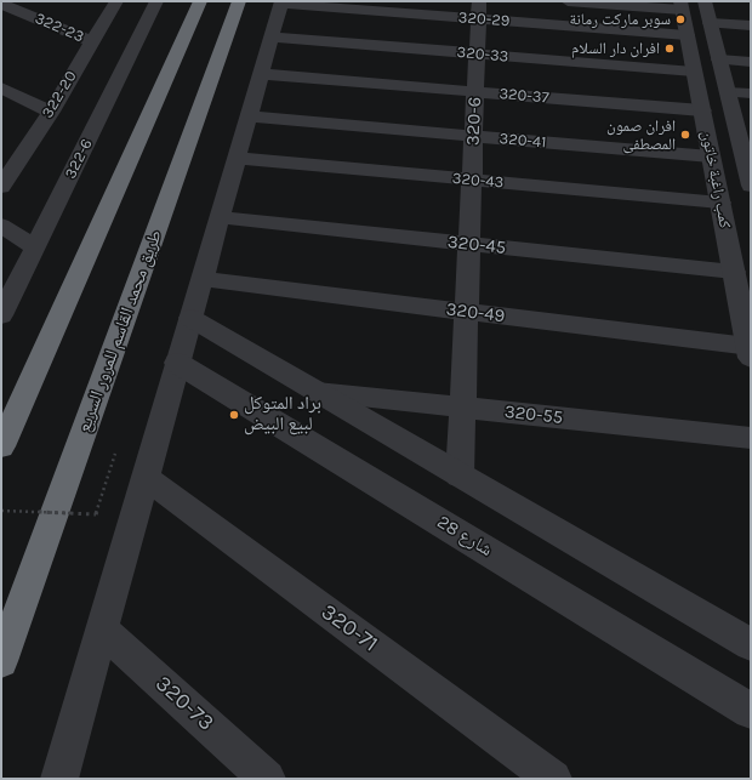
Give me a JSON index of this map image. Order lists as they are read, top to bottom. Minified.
{"streets":{"highway":["طريق محمد القاسم للمرور السريع"],"street":["320-29","322-23","320-33","322-20","320-37","320-6","320-41","322-6","كمب راغبة خاتون","320-43","320-45","320-49","320-55","شارع 28","320-71","320-73"]},"crossings":[["320-29","320-6"],["320-29","كمب راغبة خاتون"],["322-23","322-20"],["320-33","320-6"],["320-33","كمب راغبة خاتون"],["320-37","320-6"],["320-37","كمب راغبة خاتون"],["320-6","320-41"],["320-6","320-43"],["320-6","320-45"],["320-6","320-49"],["320-6","320-55"],["320-41","كمب راغبة خاتون"],["كمب راغبة خاتون","320-43"],["كمب راغبة خاتون","320-45"],["كمب راغبة خاتون","320-49"]],"places":["سوبر ماركت رمانة","افران دار السلام","افران صمون المصطفى","براد المتوكل لبيع البيض"]}
